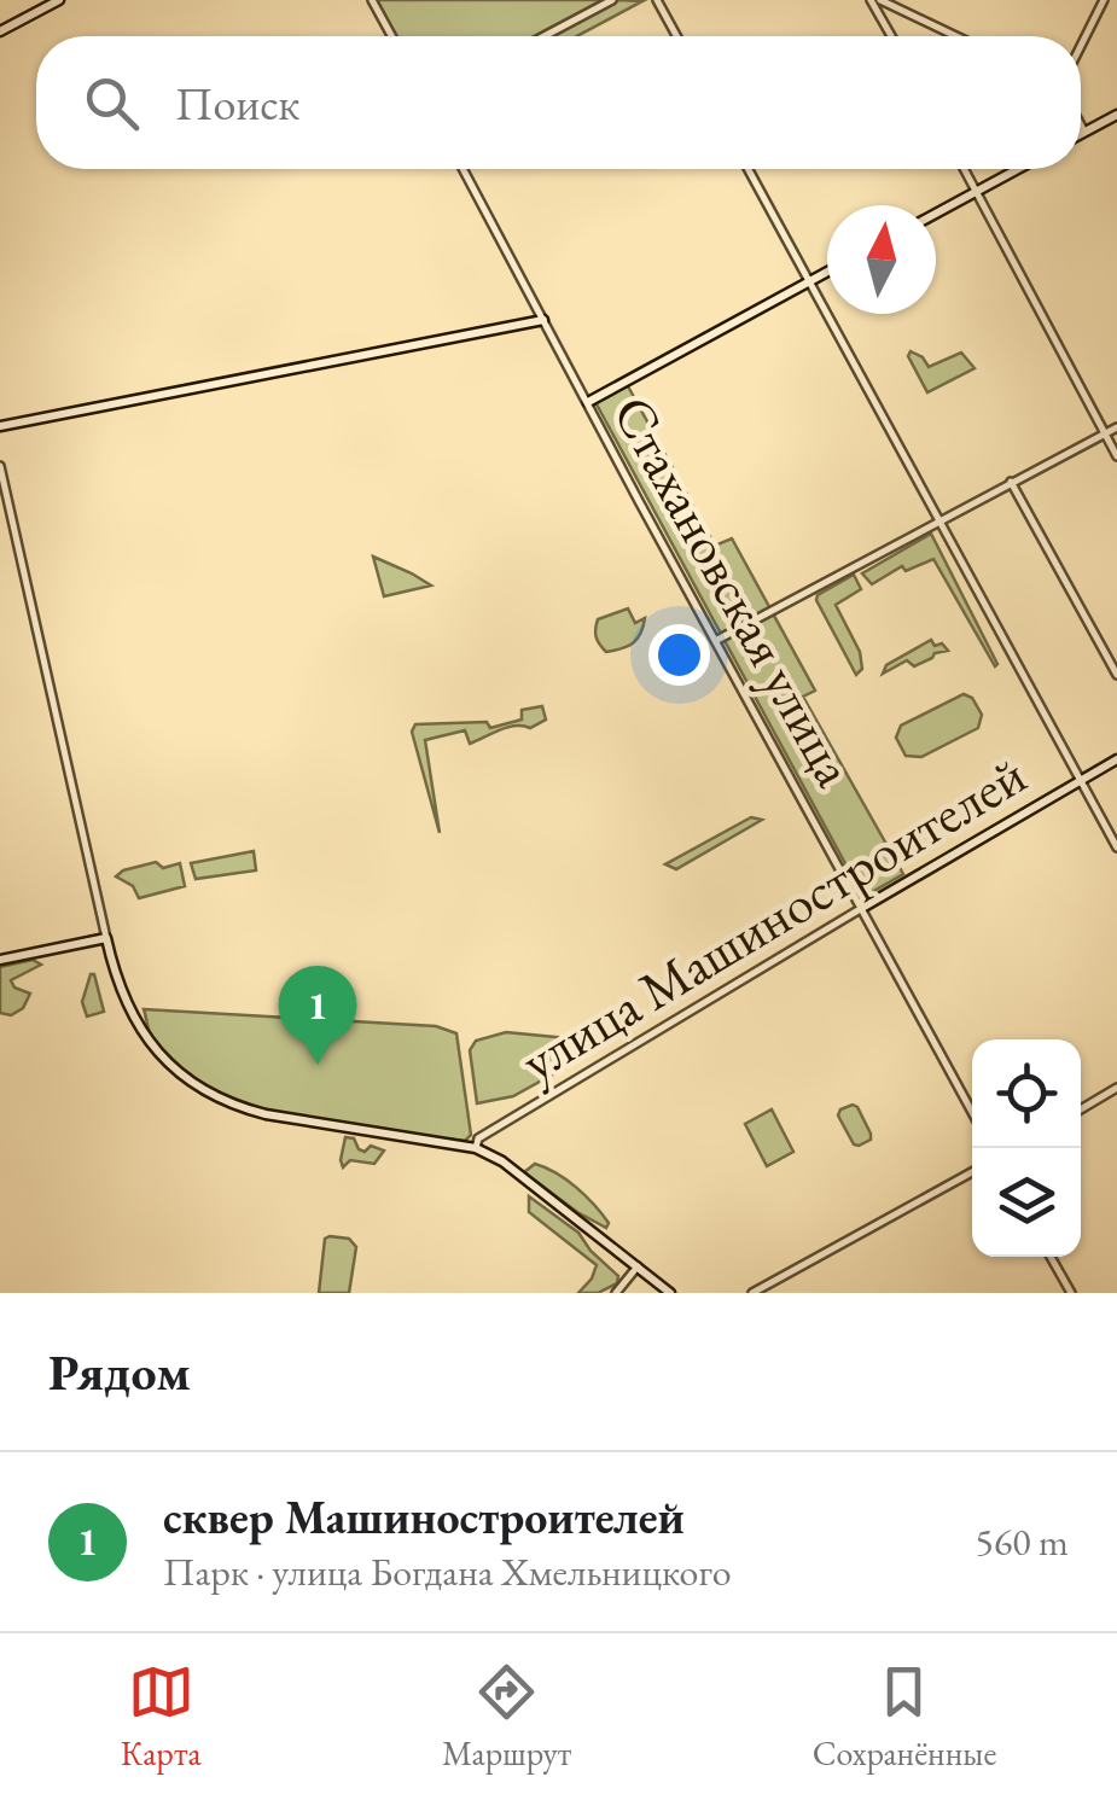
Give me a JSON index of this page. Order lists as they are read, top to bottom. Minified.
{"streets":{"street":["Стахановская улица","улица Машиностроителей"]},"crossings":[["Стахановская улица","улица Машиностроителей"]],"north":"top","page":{"search":"Поиск","pins":"1","heading":"Рядом","list":[{"mark":"1","name":"сквер Машиностроителей","note":"Парк · улица Богдана Хмельницкого","value":"560 m"}],"nav":["Карта","Маршрут","Сохранённые"]}}
